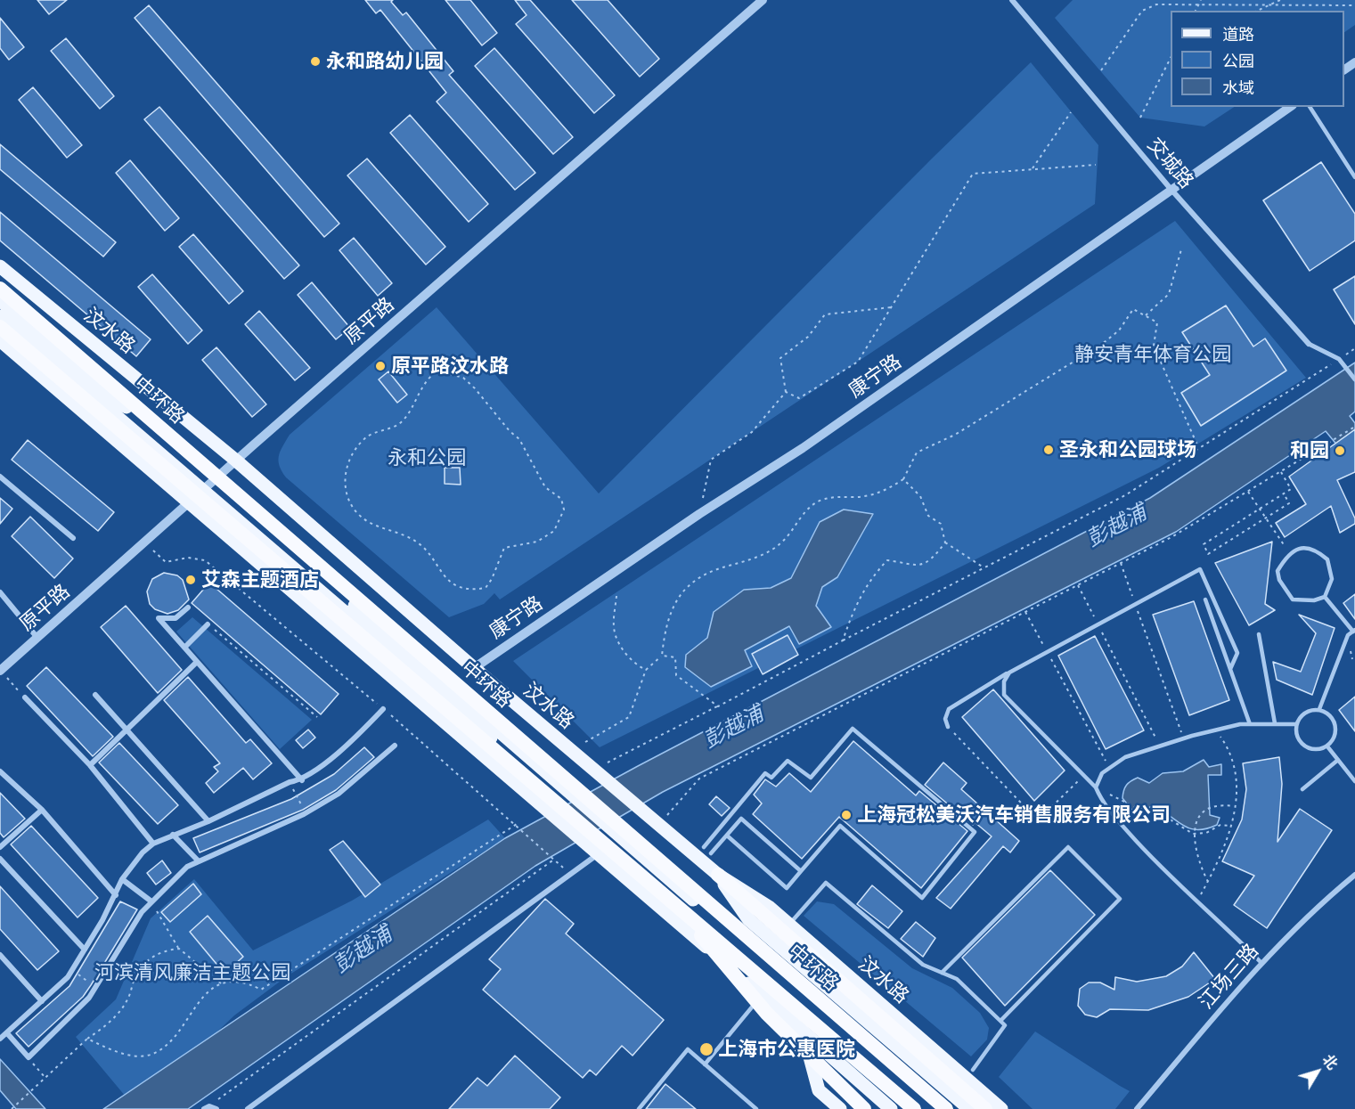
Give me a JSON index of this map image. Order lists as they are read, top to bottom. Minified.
{"streets":{"highway":["中环路"],"main road":["汶水路"],"street":["交城路","原平路","康宁路","江场三路"]},"crossings":[["交城路","康宁路"],["原平路","汶水路"],["汶水路","康宁路"]],"water":["彭越浦"],"parks":["静安青年体育公园","永和公园","河滨清风廉洁主题公园"],"places":["永和路幼儿园","原平路汶水路","圣永和公园球场","和园","艾森主题酒店","上海冠松美沃汽车销售服务有限公司","上海市公惠医院"],"legend":["道路","公园","水域"],"north":"top right"}
